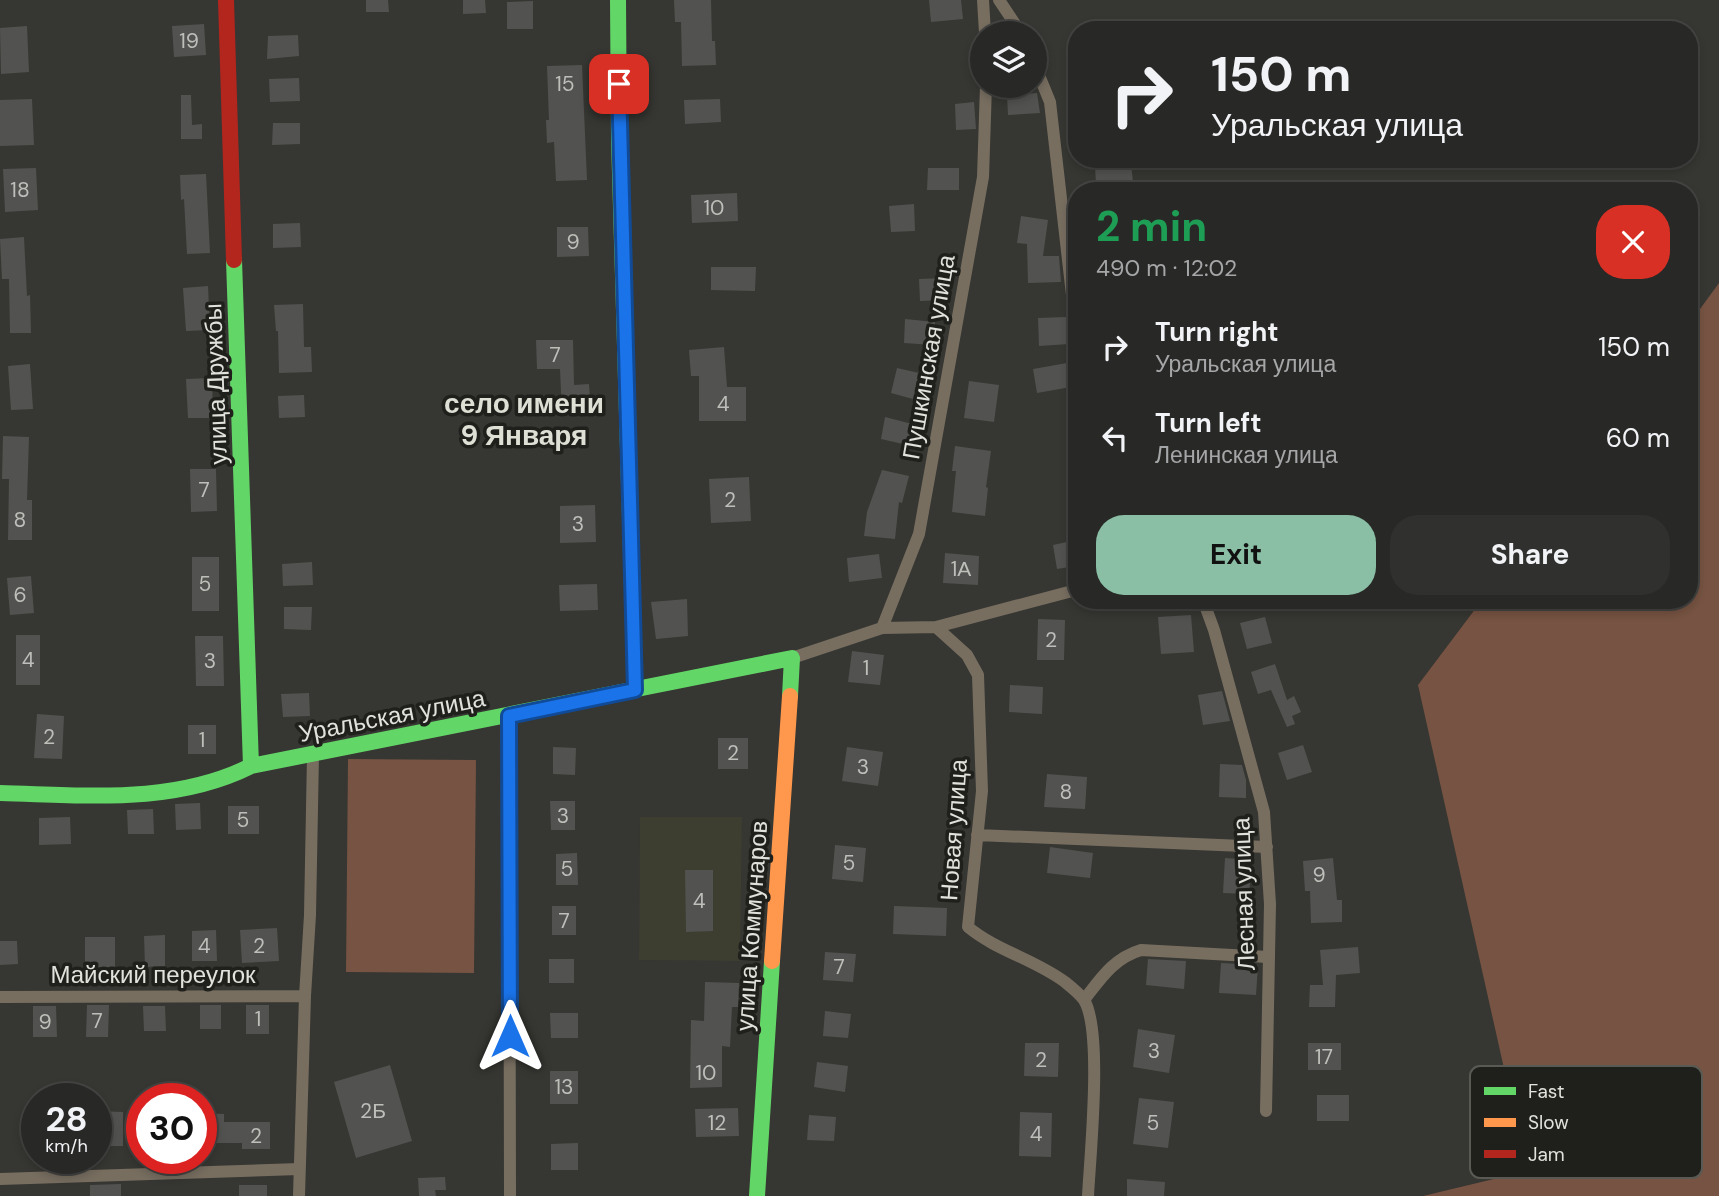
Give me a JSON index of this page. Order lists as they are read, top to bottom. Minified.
{"streets":{"street":["Пушкинская улица","улица Дружбы","Уральская улица","Новая улица","Лесная улица","улица Коммунаров","Майский переулок"]},"crossings":[["Пушкинская улица","Уральская улица"],["улица Дружбы","Уральская улица"],["Уральская улица","Новая улица"],["Уральская улица","улица Коммунаров"]],"districts":["село имени 9 Января"],"house_numbers":["19","15","18","10","9","7","4","7","2","8","3","1А","5","6","2","4","3","1","2","1","2","3","8","3","5","5","5","9","4","7","4","2","7","1","7","9","3","17","2","10","13","2Б","12","5","4","2"],"legend":["Fast","Slow","Jam"],"page":{"turn":["150 m","Уральская улица"],"heading":["2 min","490 m · 12:02"],"list":[{"name":"Turn right","note":"Уральская улица","value":"150 m"},{"name":"Turn left","note":"Ленинская улица","value":"60 m"}],"buttons":["Exit","Share"],"speed":"28 km/h","limit":"30"}}
